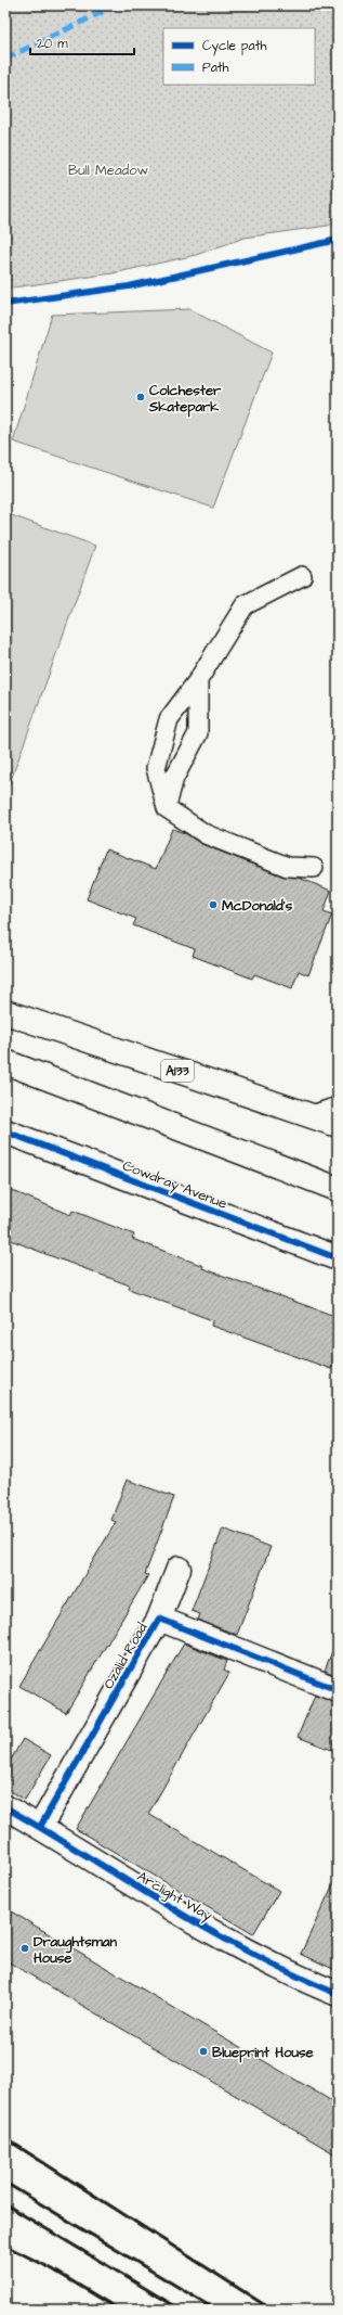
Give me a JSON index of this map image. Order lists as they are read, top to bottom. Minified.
{"streets":{"street":["A133","Cowdray Avenue","Ozalid Road","Arclight Way"]},"crossings":[["Ozalid Road","Arclight Way"]],"parks":["Bull Meadow"],"places":["Colchester Skatepark","McDonald's","Draughtsman House","Blueprint House"],"legend":["Cycle path","Path"],"scale_bar":"20 m"}
